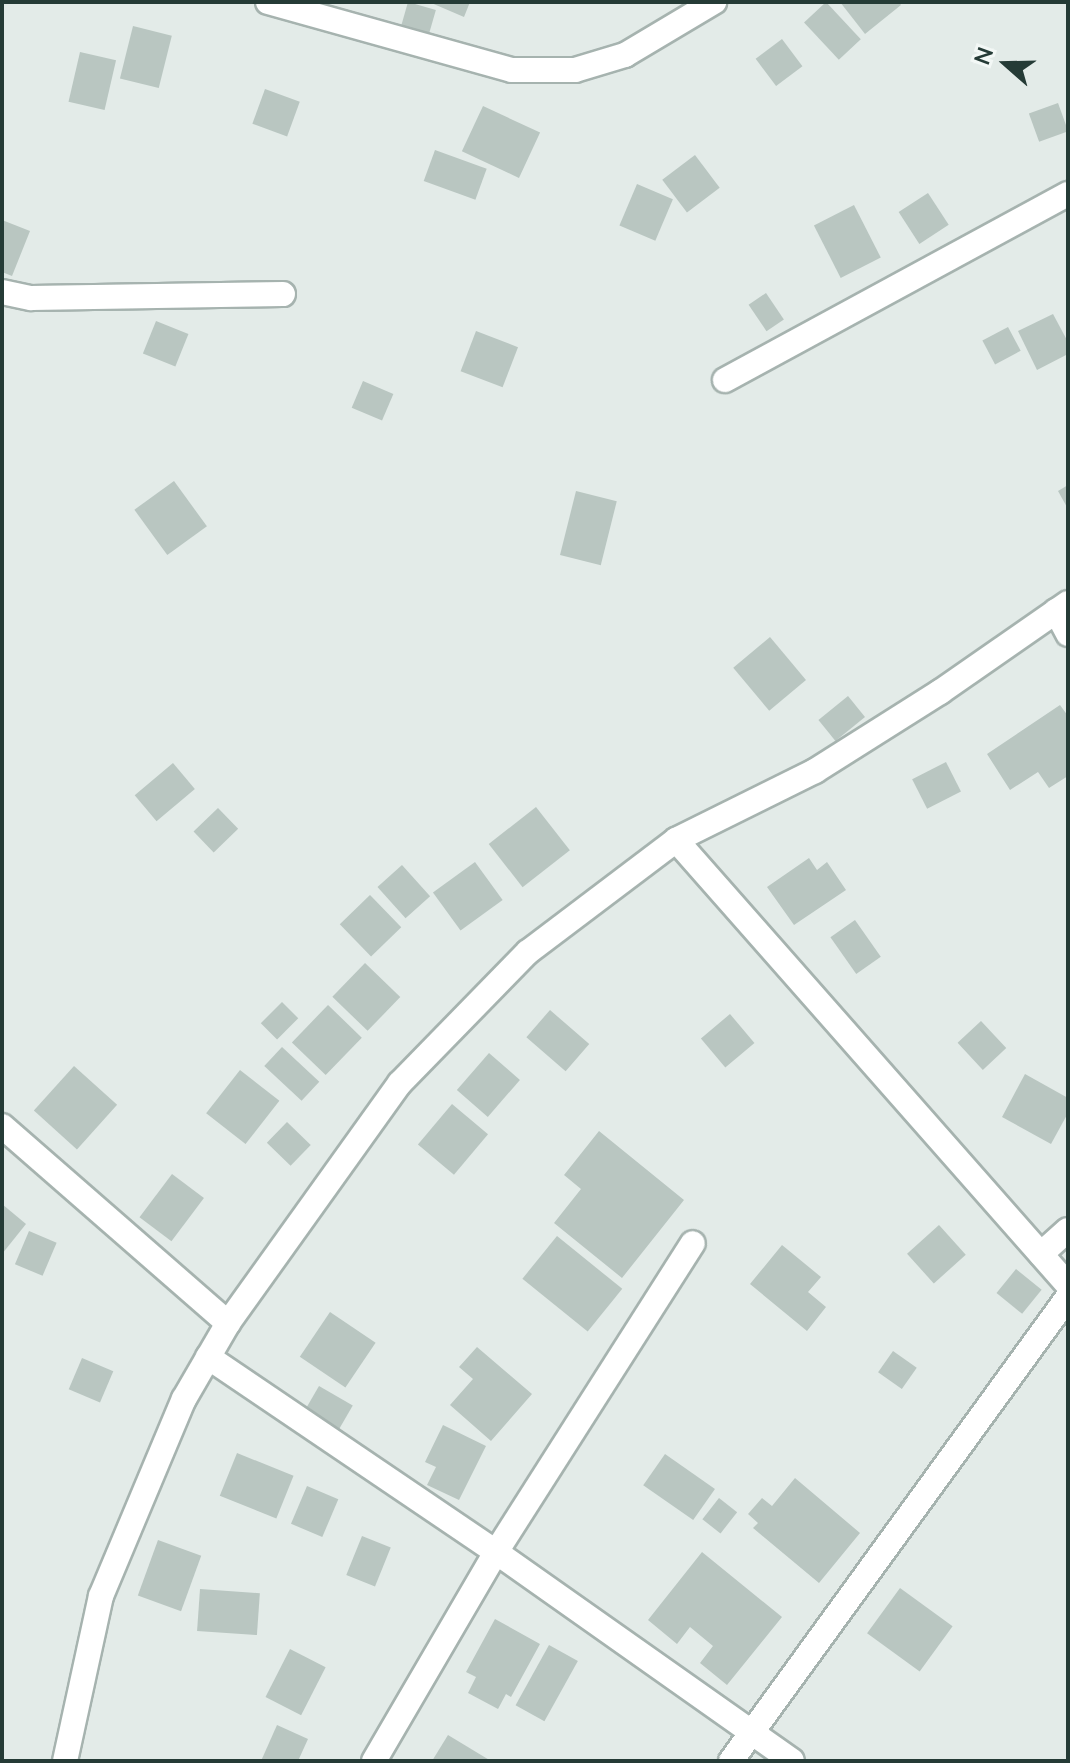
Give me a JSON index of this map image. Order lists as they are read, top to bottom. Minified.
{"north":"left"}
